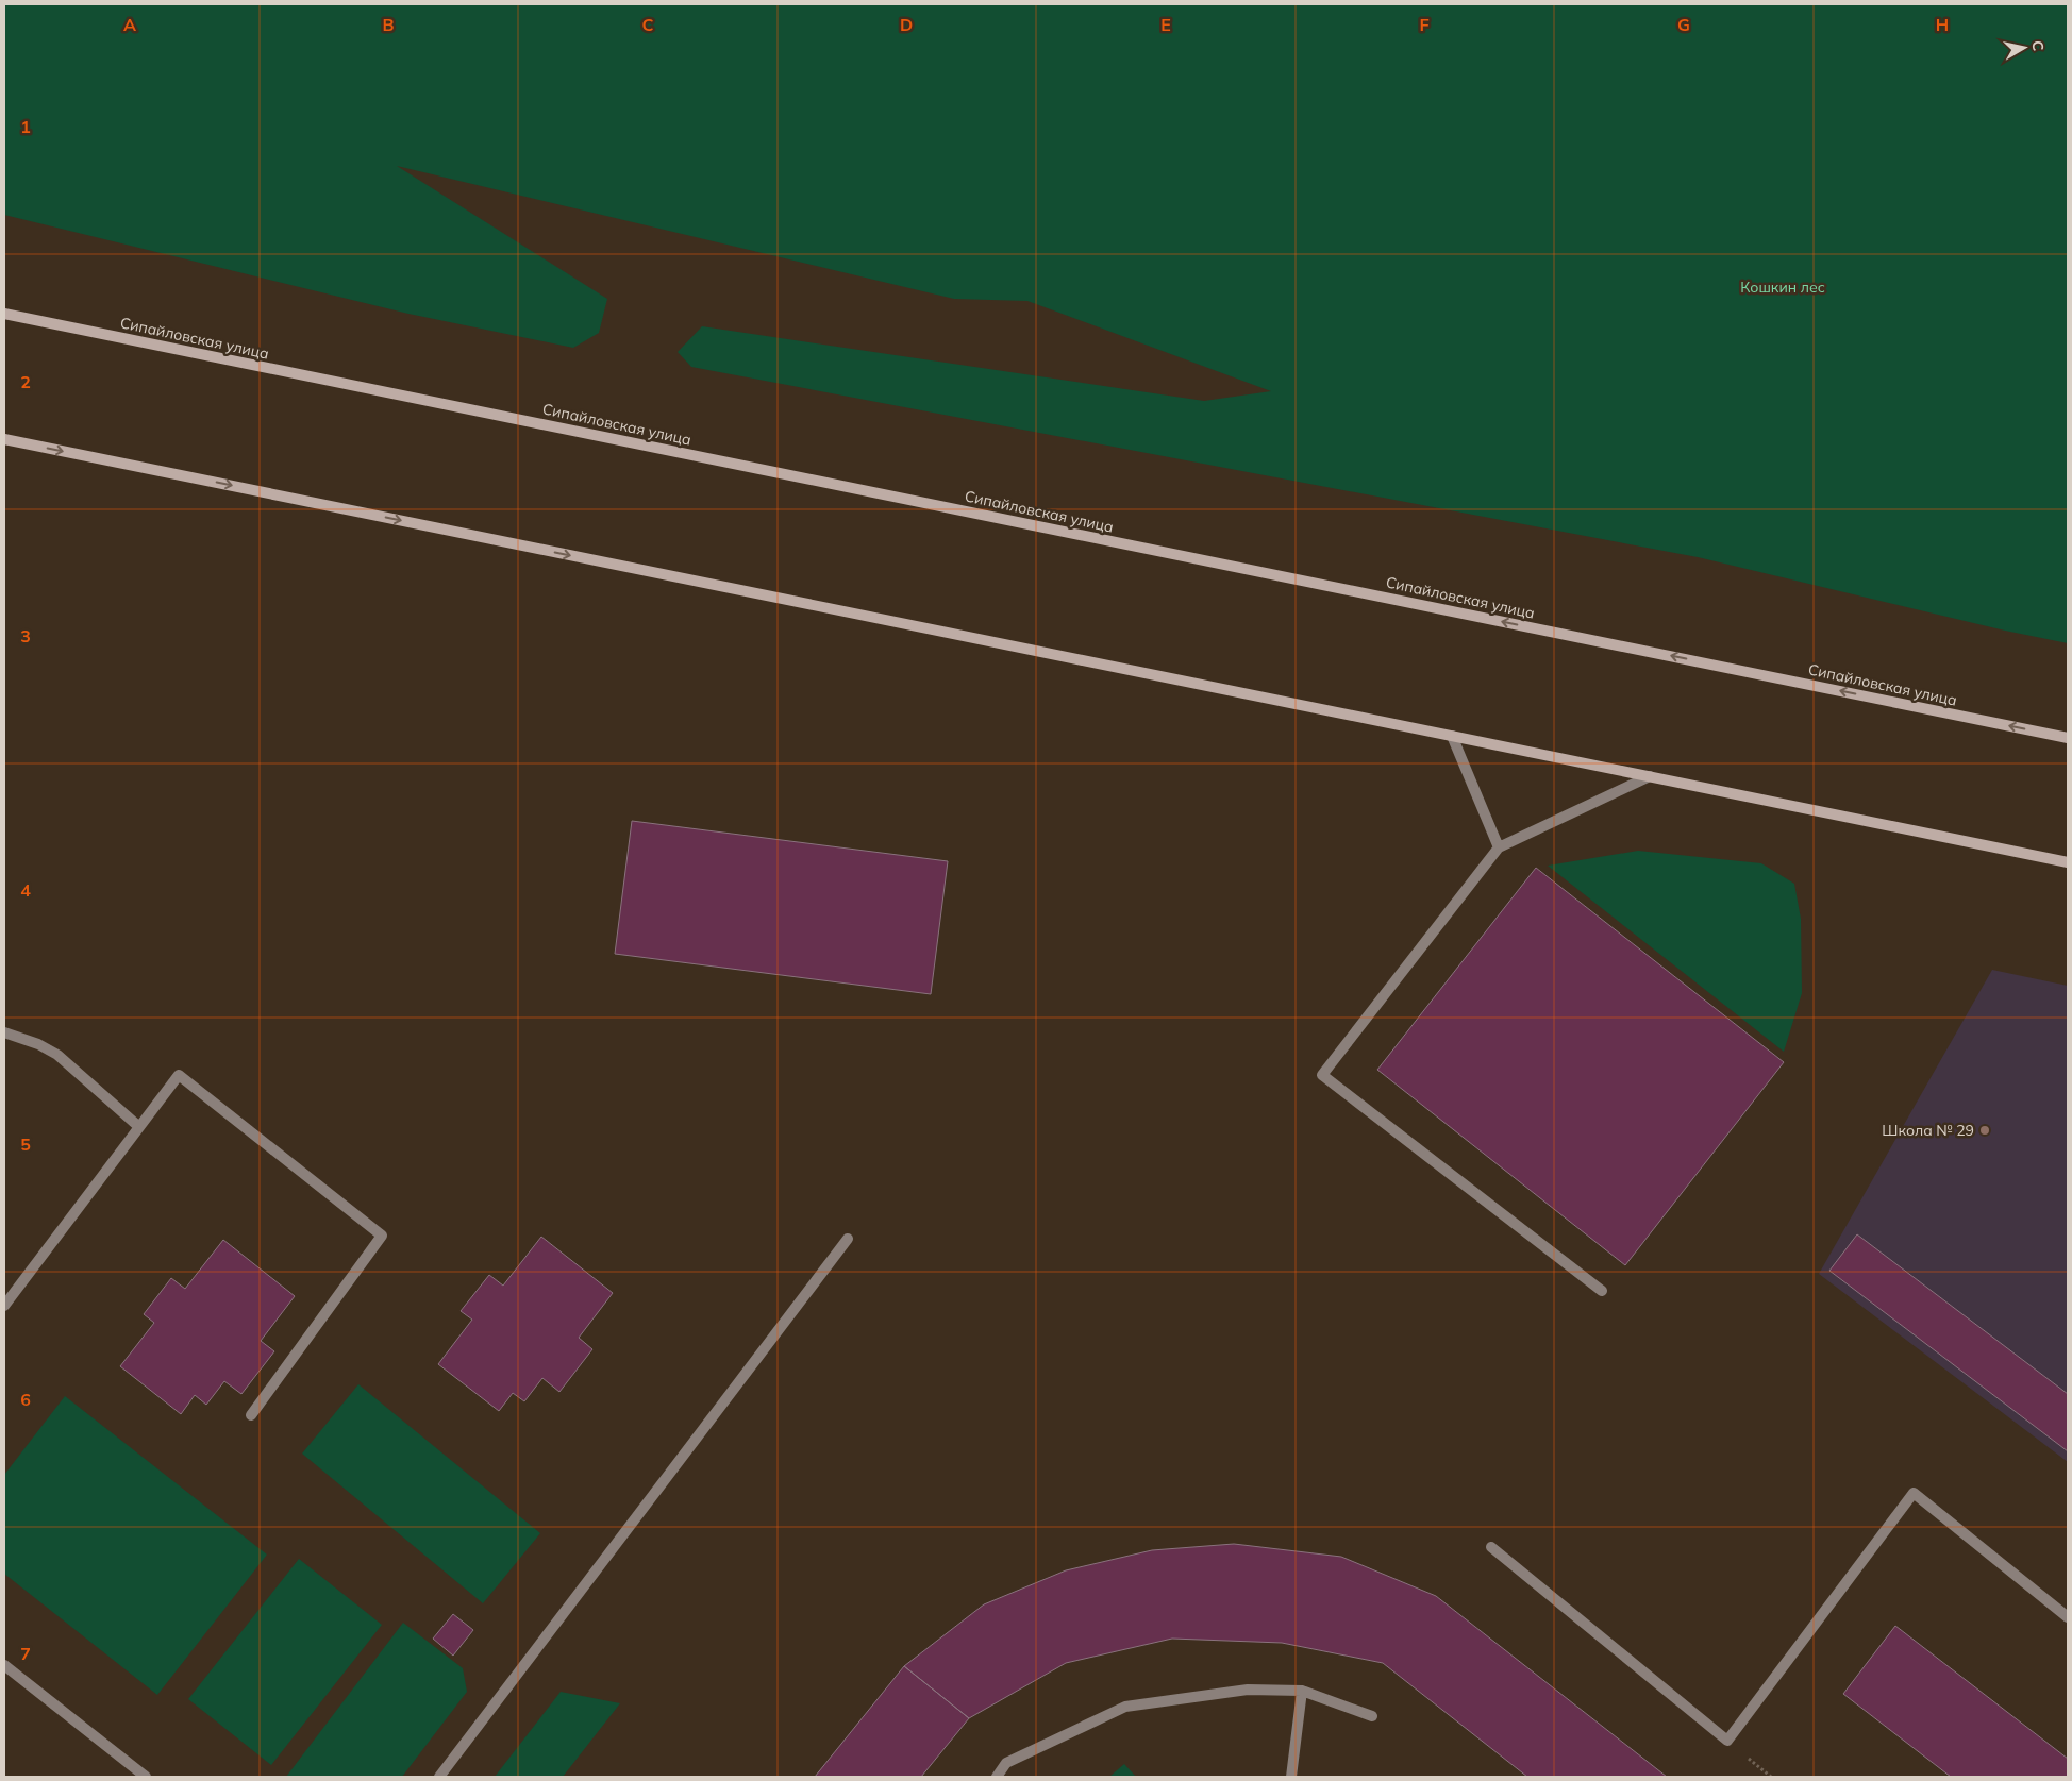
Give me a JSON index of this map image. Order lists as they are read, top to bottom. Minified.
{"streets":{"main road":["Сипайловская улица"]},"one_way":["Сипайловская улица"],"parks":["Кошкин лес"],"places":["Школа № 29"],"north":"right","grid":{"columns":["A","B","C","D","E","F","G","H"],"rows":["1","2","3","4","5","6","7"]}}
